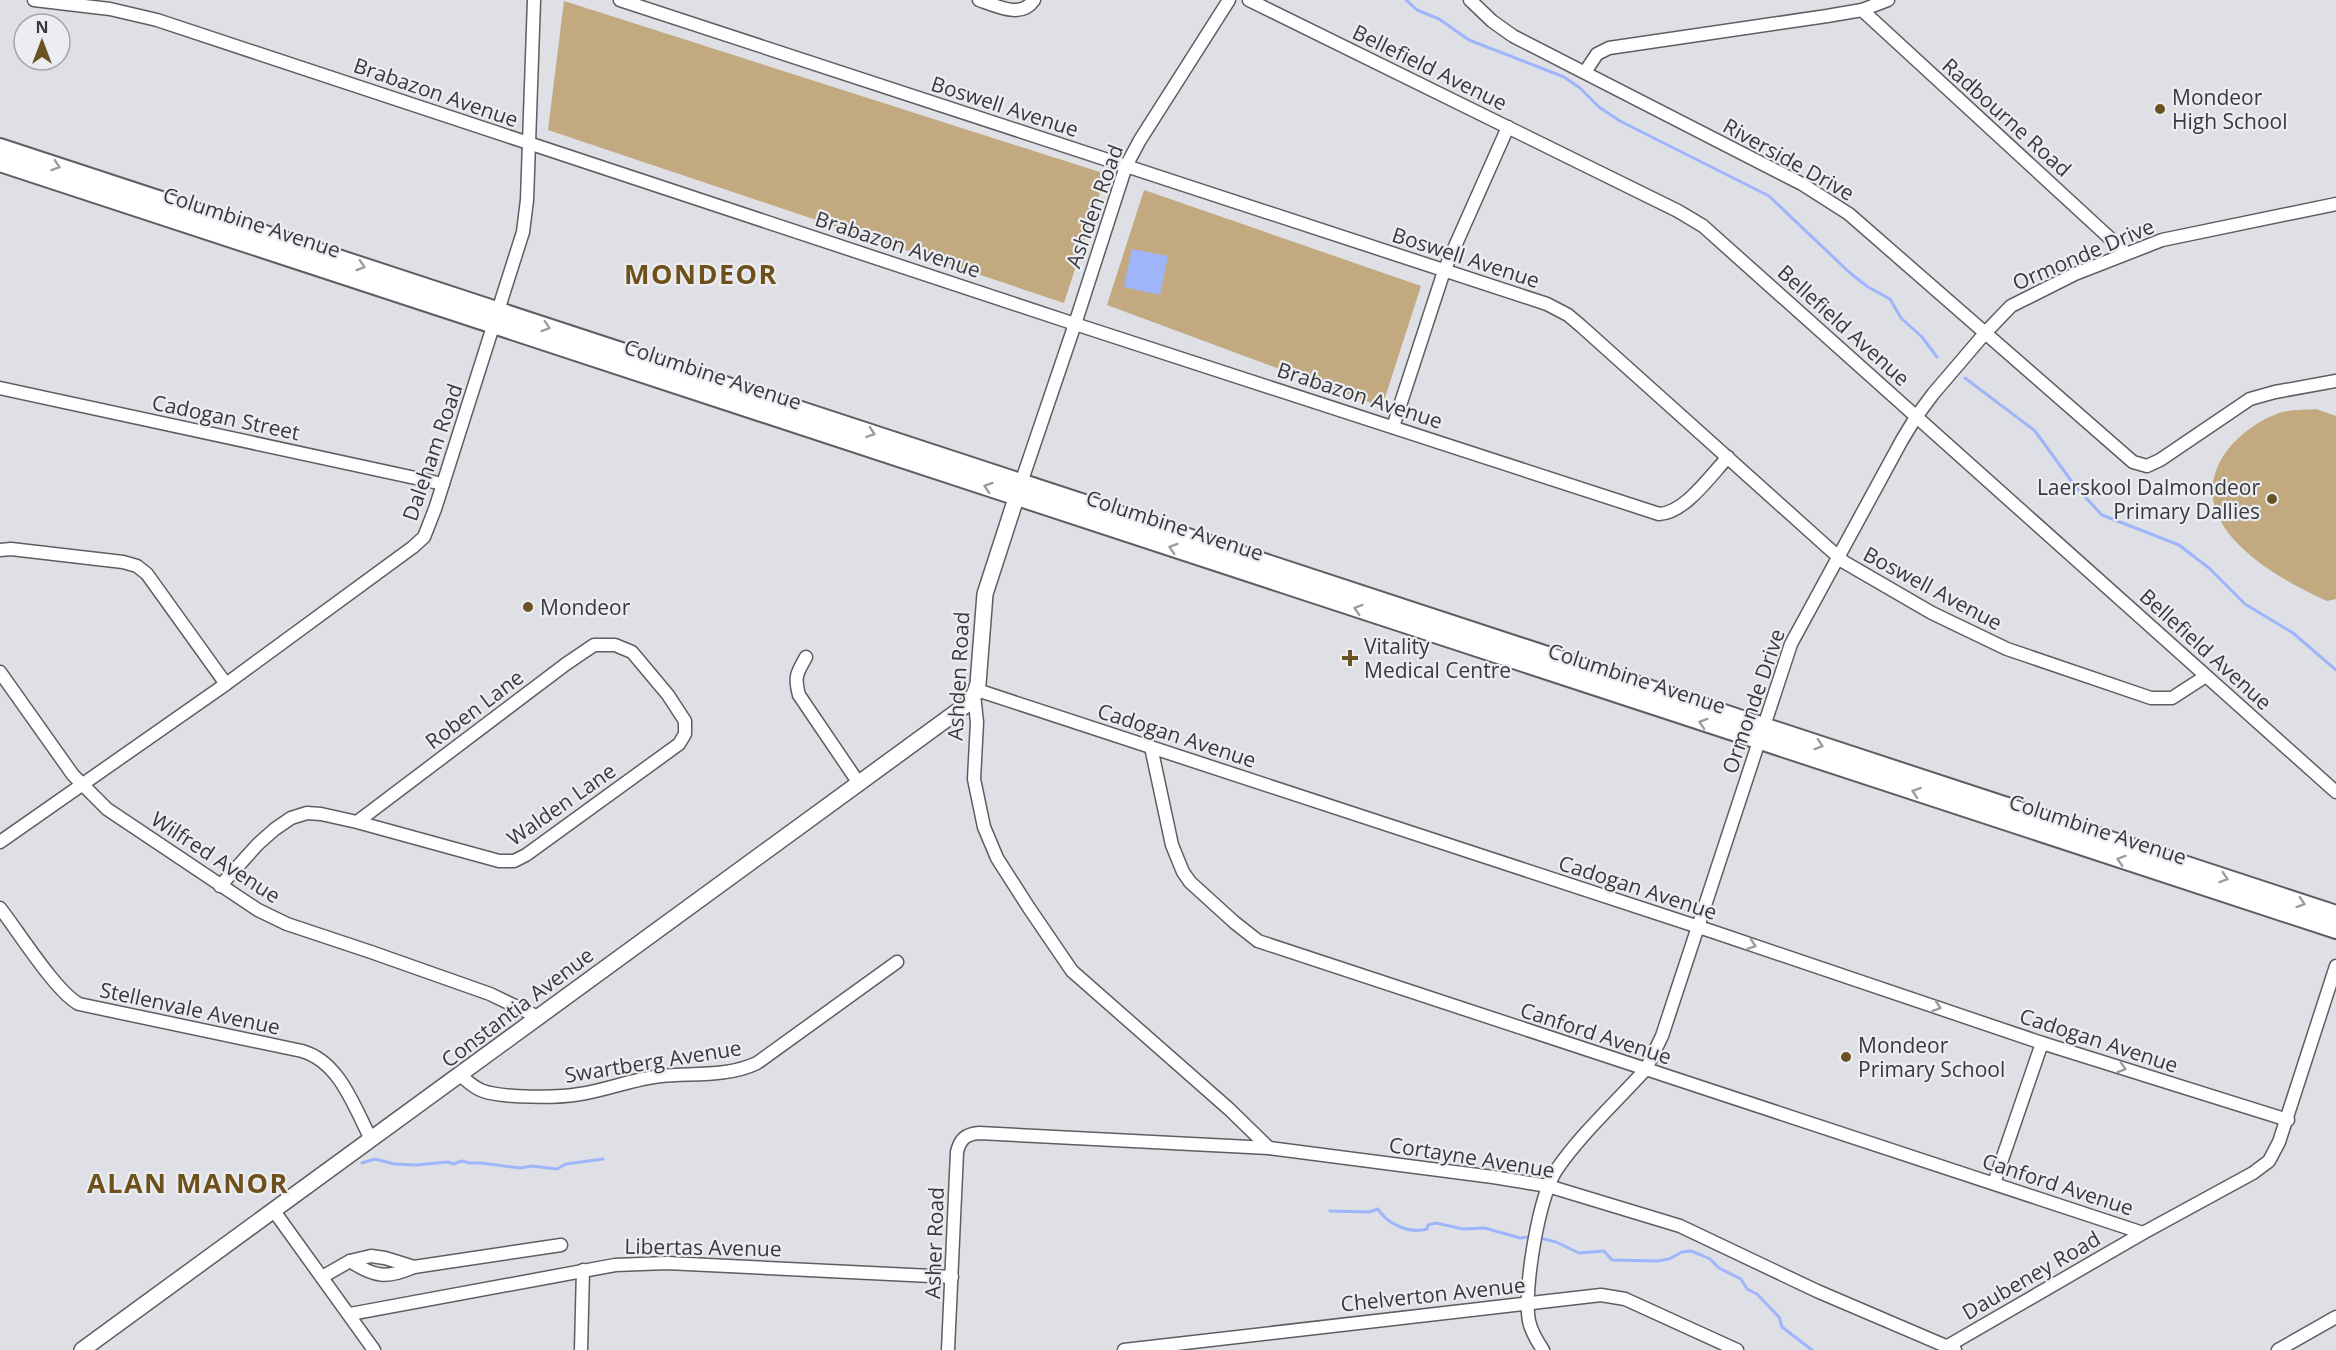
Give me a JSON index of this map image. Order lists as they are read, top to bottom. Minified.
{"streets":{"main road":["Columbine Avenue"],"street":["Bellefield Avenue","Brabazon Avenue","Boswell Avenue","Radbourne Road","Riverside Drive","Ashden Road","Ormonde Drive","Cadogan Street","Daleham Road","Roben Lane","Cadogan Avenue","Walden Lane","Wilfred Avenue","Constantia Avenue","Stellenvale Avenue","Canford Avenue","Swartberg Avenue","Cortayne Avenue","Asher Road","Libertas Avenue","Daubeney Road","Chelverton Avenue"]},"crossings":[["Bellefield Avenue","Boswell Avenue"],["Bellefield Avenue","Ormonde Drive"],["Brabazon Avenue","Boswell Avenue"],["Brabazon Avenue","Ashden Road"],["Brabazon Avenue","Daleham Road"],["Boswell Avenue","Ashden Road"],["Boswell Avenue","Ormonde Drive"],["Radbourne Road","Ormonde Drive"],["Riverside Drive","Ormonde Drive"],["Ashden Road","Columbine Avenue"],["Ashden Road","Cadogan Avenue"],["Ashden Road","Constantia Avenue"],["Ashden Road","Cortayne Avenue"],["Columbine Avenue","Ormonde Drive"],["Columbine Avenue","Daleham Road"],["Ormonde Drive","Cadogan Avenue"],["Ormonde Drive","Canford Avenue"],["Ormonde Drive","Cortayne Avenue"],["Ormonde Drive","Chelverton Avenue"],["Cadogan Street","Daleham Road"],["Daleham Road","Wilfred Avenue"],["Roben Lane","Walden Lane"],["Cadogan Avenue","Constantia Avenue"],["Cadogan Avenue","Canford Avenue"],["Cadogan Avenue","Daubeney Road"],["Walden Lane","Wilfred Avenue"],["Wilfred Avenue","Constantia Avenue"],["Constantia Avenue","Stellenvale Avenue"],["Constantia Avenue","Swartberg Avenue"],["Canford Avenue","Daubeney Road"],["Cortayne Avenue","Asher Road"],["Cortayne Avenue","Daubeney Road"],["Asher Road","Libertas Avenue"]],"one_way":["Cadogan Avenue"],"districts":["MONDEOR","ALAN MANOR"],"places":{"other":["Mondeor High School","Laerskool Dalmondeor Primary Dallies","Mondeor","Mondeor Primary School"],"health":["Vitality Medical Centre"]},"north":"top"}
